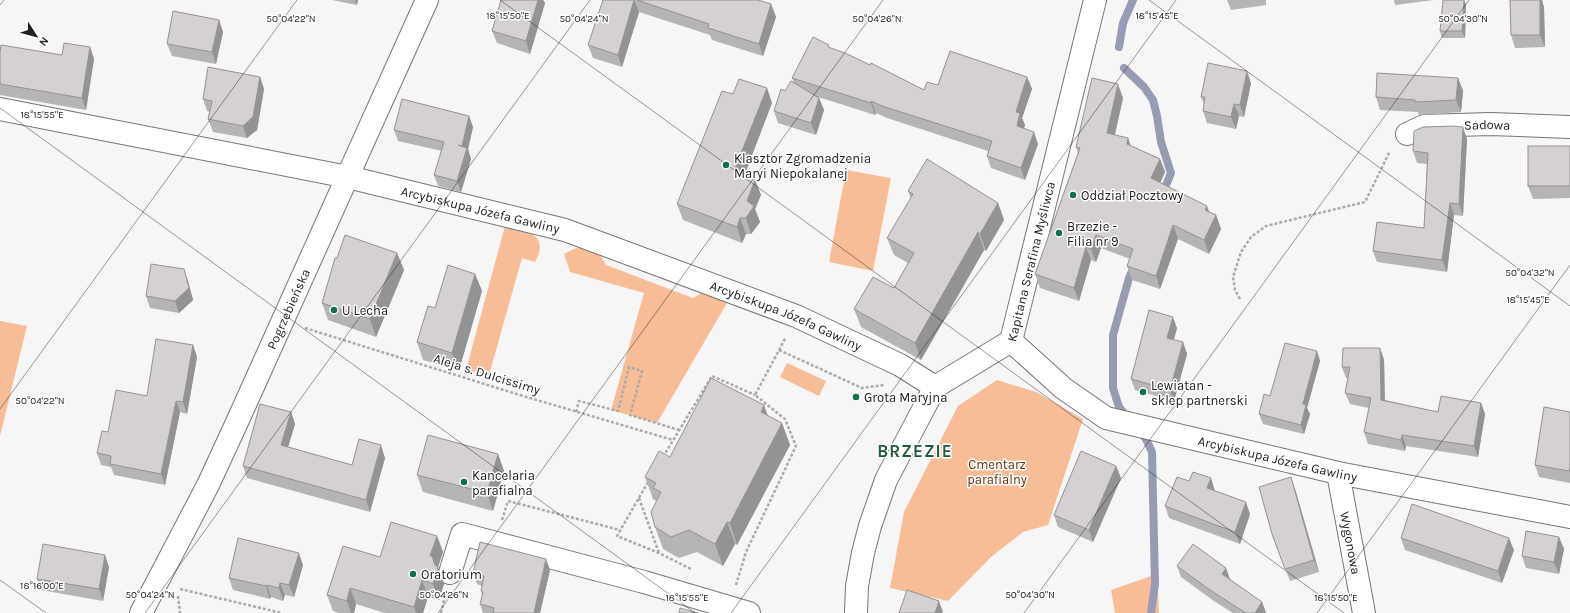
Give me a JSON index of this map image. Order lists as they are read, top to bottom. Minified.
{"streets":{"street":["Sadowa","Arcybiskupa Józefa Gawliny","Kapitana Serafina Myśliwca","Pogrzebieńska","Wygonowa"],"path":["Aleja s. Dulcissimy"]},"crossings":[["Arcybiskupa Józefa Gawliny","Kapitana Serafina Myśliwca"],["Arcybiskupa Józefa Gawliny","Pogrzebieńska"],["Arcybiskupa Józefa Gawliny","Wygonowa"]],"districts":["BRZEZIE"],"parks":["Cmentarz parafialny"],"places":["Klasztor Zgromadzenia Maryi Niepokalanej","Oddział Pocztowy","Brzezie - Filia nr 9","U Lecha","Lewiatan - sklep partnerski","Grota Maryjna","Kancelaria parafialna","Oratorium"],"north":"bottom right","coordinates":["18°15'50\"E","18°15'45\"E","50°04'22\"N","50°04'24\"N","50°04'26\"N","50°04'30\"N","18°15'55\"E","50°04'32\"N","18°16'00\"E"]}
